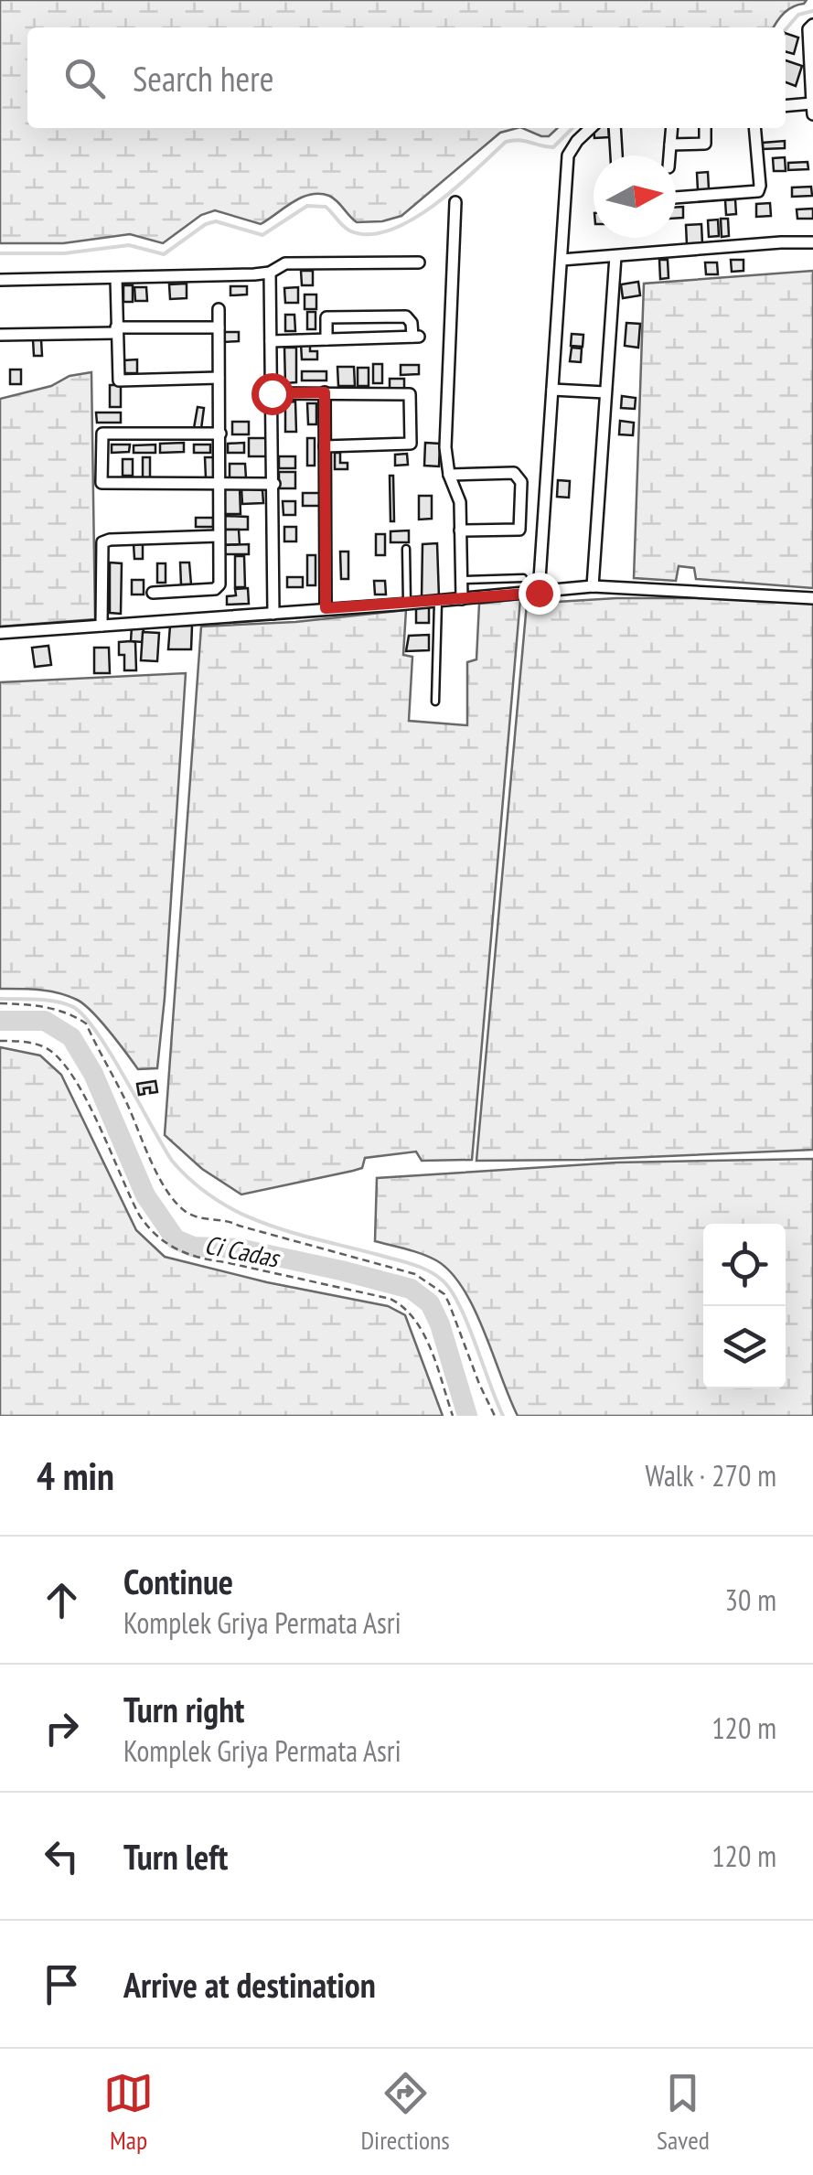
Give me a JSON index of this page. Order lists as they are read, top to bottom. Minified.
{"water":["Ci Cadas"],"north":"right","page":{"search":"Search here","heading":["4 min","Walk · 270 m"],"list":[["Continue","Komplek Griya Permata Asri","30 m"],["Turn right","Komplek Griya Permata Asri","120 m"],["Turn left","120 m"],"Arrive at destination"],"nav":["Map","Directions","Saved"]}}
